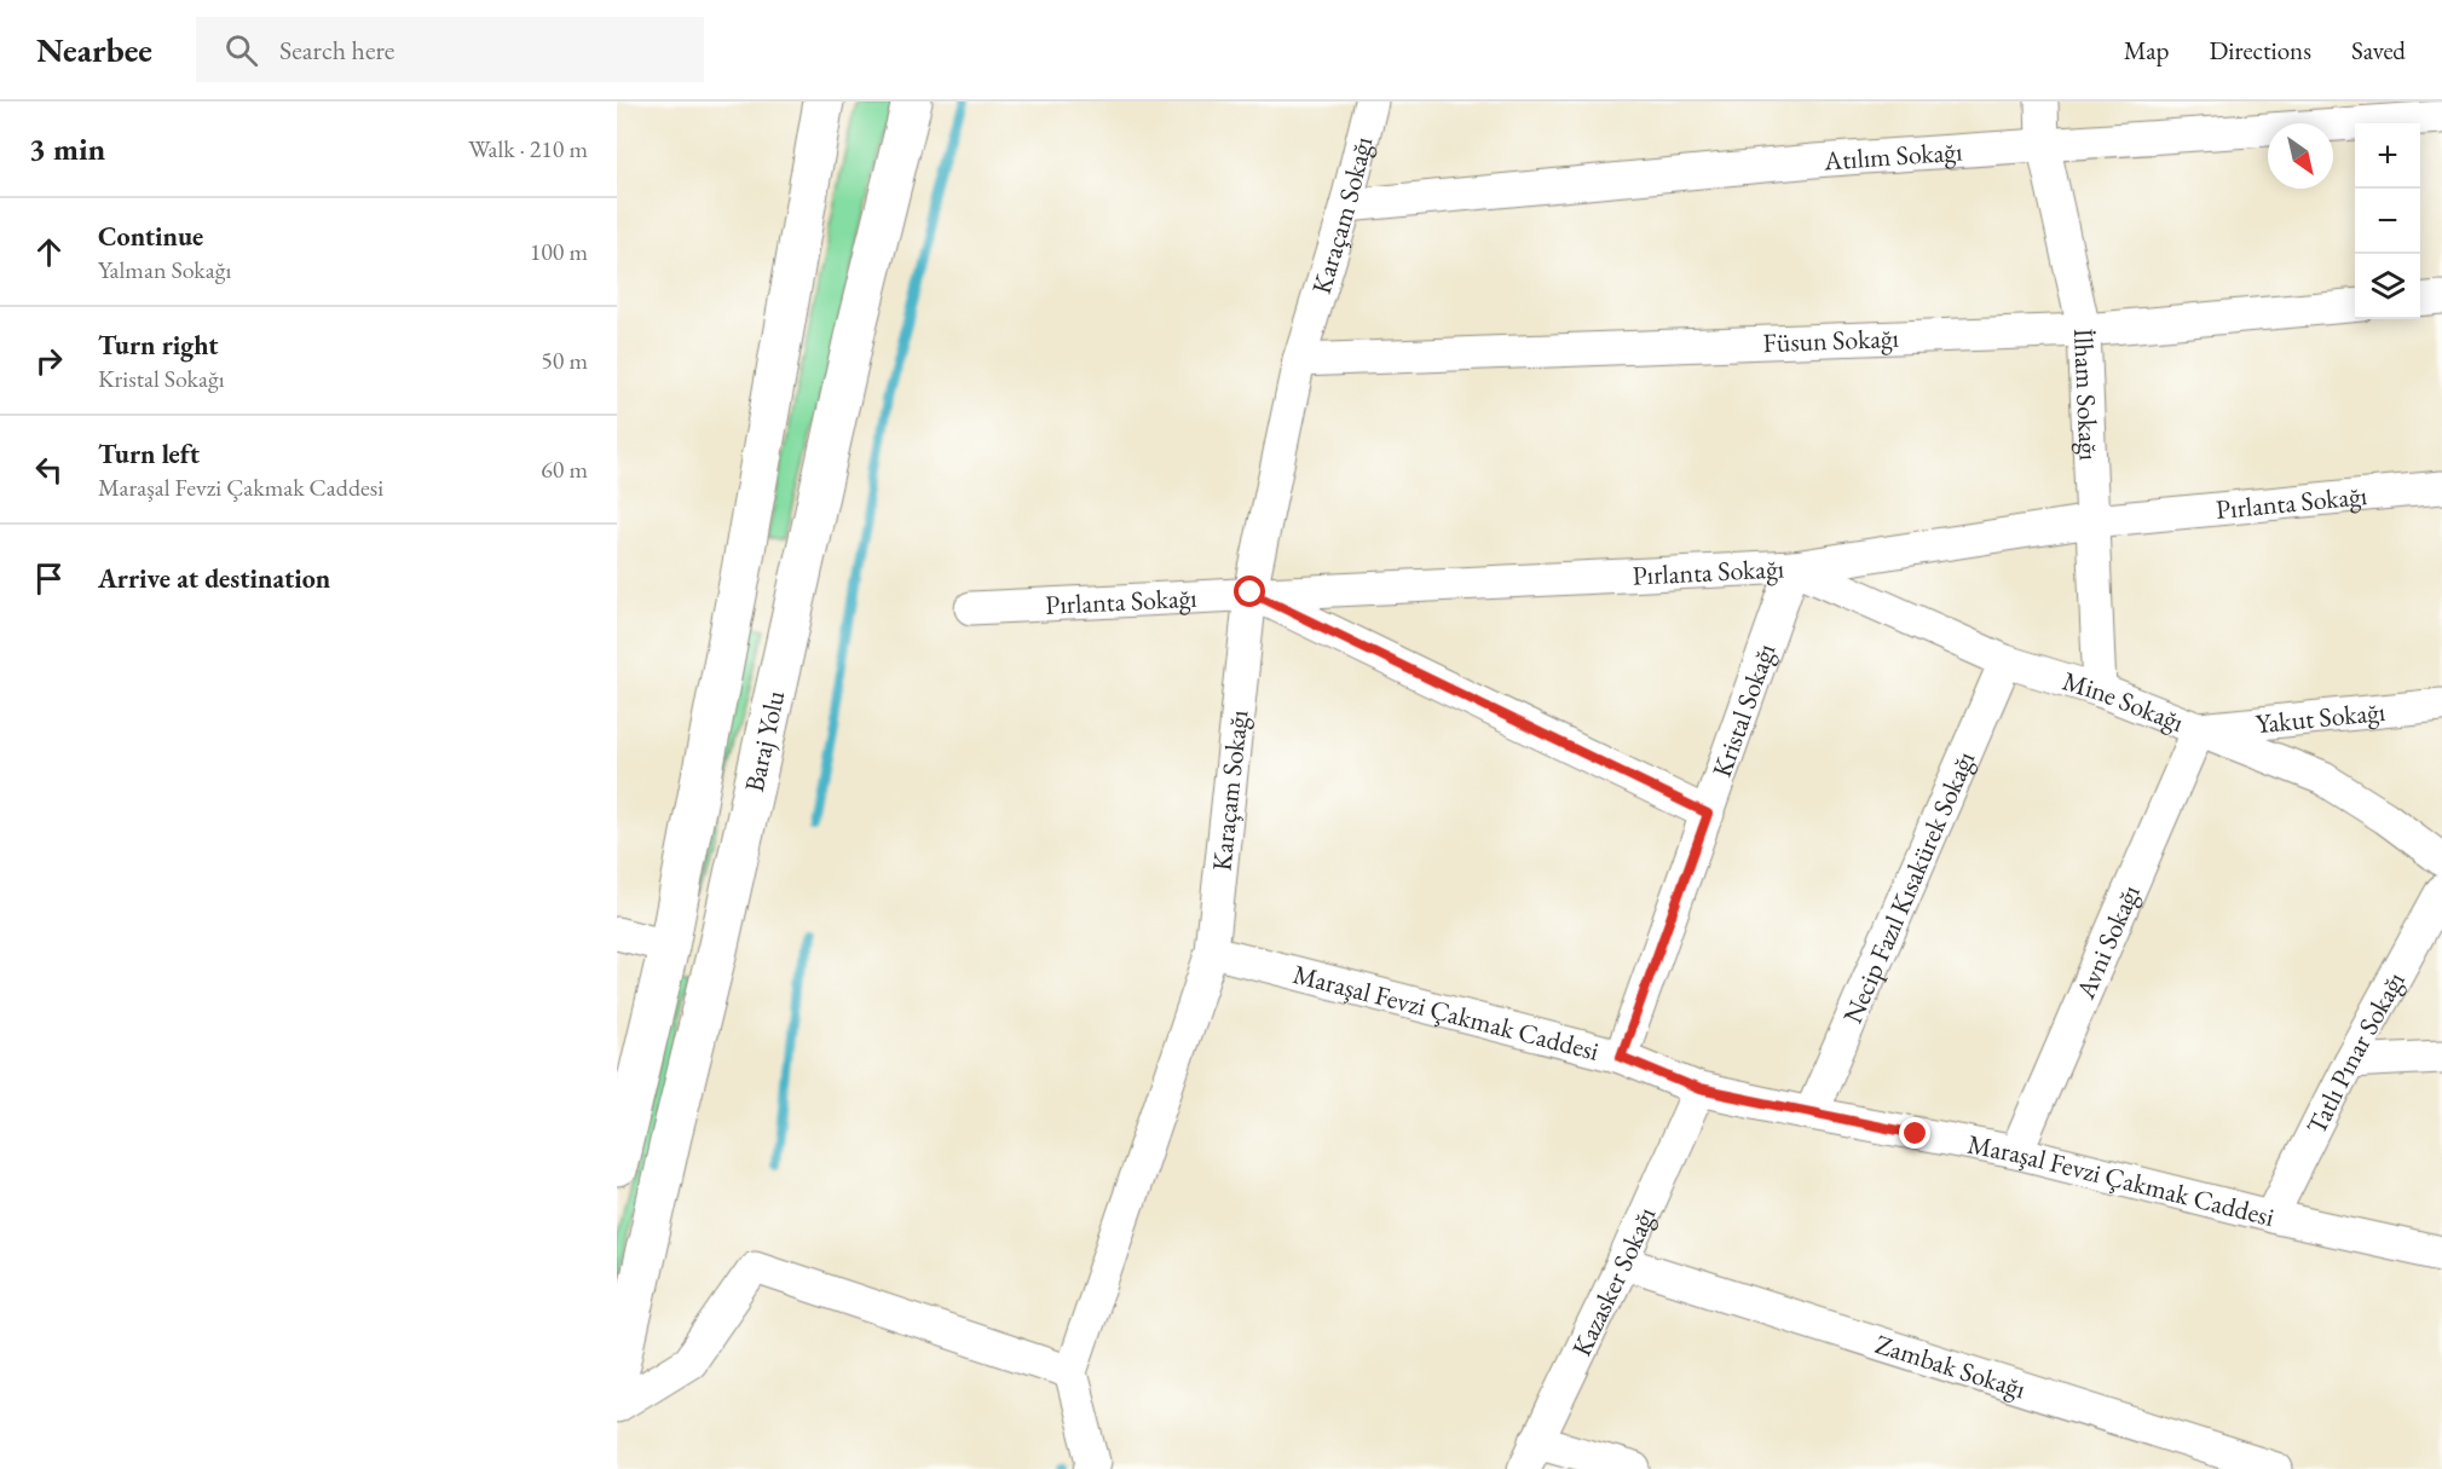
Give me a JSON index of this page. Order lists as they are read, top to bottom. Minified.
{"streets":{"main road":["Baraj Yolu"],"street":["Atılım Sokağı","Karaçam Sokağı","Füsun Sokağı","İlham Sokağı","Pırlanta Sokağı","Mine Sokağı","Kristal Sokağı","Yakut Sokağı","Necip Fazıl Kısakürek Sokağı","Avni Sokağı","Maraşal Fevzi Çakmak Caddesi","Tatlı Pınar Sokağı","Kazasker Sokağı","Zambak Sokağı"]},"crossings":[["Atılım Sokağı","Karaçam Sokağı"],["Atılım Sokağı","İlham Sokağı"],["Karaçam Sokağı","Füsun Sokağı"],["Karaçam Sokağı","Pırlanta Sokağı"],["Karaçam Sokağı","Maraşal Fevzi Çakmak Caddesi"],["Füsun Sokağı","İlham Sokağı"],["İlham Sokağı","Pırlanta Sokağı"],["İlham Sokağı","Mine Sokağı"],["Pırlanta Sokağı","Mine Sokağı"],["Pırlanta Sokağı","Kristal Sokağı"],["Mine Sokağı","Kristal Sokağı"],["Mine Sokağı","Yakut Sokağı"],["Mine Sokağı","Necip Fazıl Kısakürek Sokağı"],["Mine Sokağı","Avni Sokağı"],["Kristal Sokağı","Maraşal Fevzi Çakmak Caddesi"],["Yakut Sokağı","Avni Sokağı"],["Necip Fazıl Kısakürek Sokağı","Maraşal Fevzi Çakmak Caddesi"],["Avni Sokağı","Maraşal Fevzi Çakmak Caddesi"],["Maraşal Fevzi Çakmak Caddesi","Tatlı Pınar Sokağı"],["Maraşal Fevzi Çakmak Caddesi","Kazasker Sokağı"],["Kazasker Sokağı","Zambak Sokağı"]],"north":"bottom right","page":{"header":"Nearbee","search":"Search here","nav":["Map","Directions","Saved"],"heading":["3 min","Walk · 210 m"],"map_buttons":["+","−"],"list":[["Continue","Yalman Sokağı","100 m"],["Turn right","Kristal Sokağı","50 m"],["Turn left","Maraşal Fevzi Çakmak Caddesi","60 m"],"Arrive at destination"]}}
